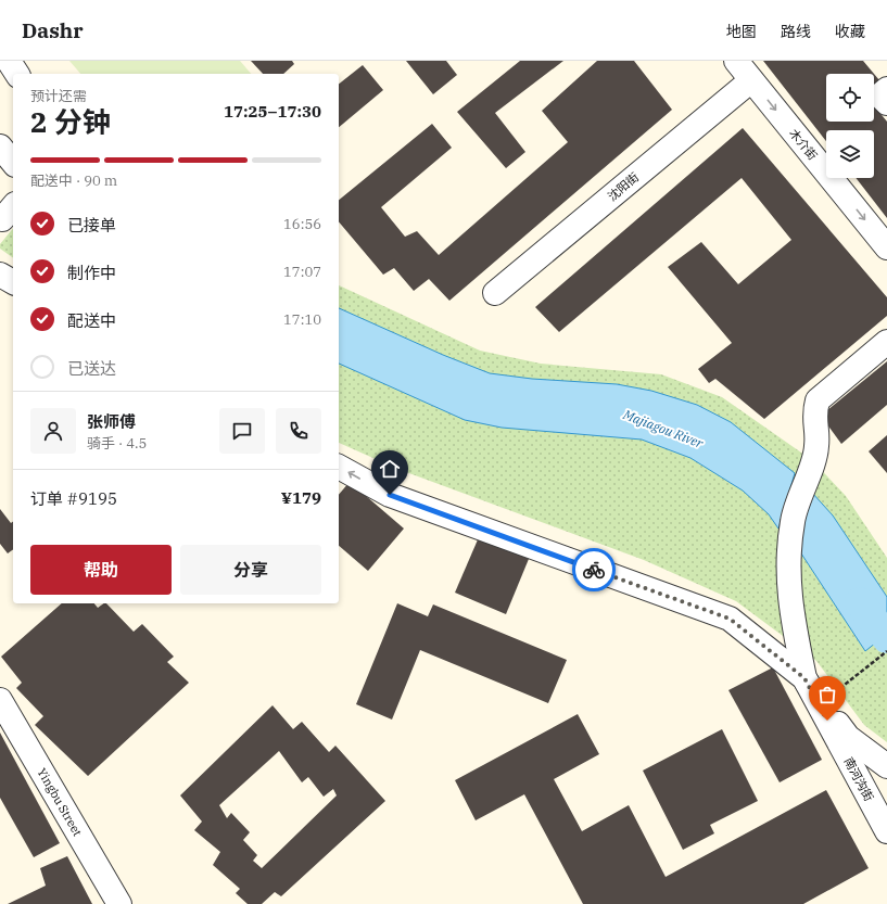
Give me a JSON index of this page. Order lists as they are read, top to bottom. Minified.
{"streets":{"street":["木介街","沈阳街","南河沟街","Yingbu Street"]},"crossings":[["木介街","沈阳街"]],"one_way":["木介街","南河沟街"],"water":["Majiagou River"],"page":{"header":"Dashr","nav":["地图","路线","收藏"],"heading":["2 分钟","预计还需","17:25–17:30"],"panel":["张师傅","骑手 · 4.5","订单 #9195","¥179"],"bar":"配送中 · 90 m","list":[["已接单","16:56"],["制作中","17:07"],["配送中","17:10"],"已送达"],"buttons":["帮助","分享"]}}
